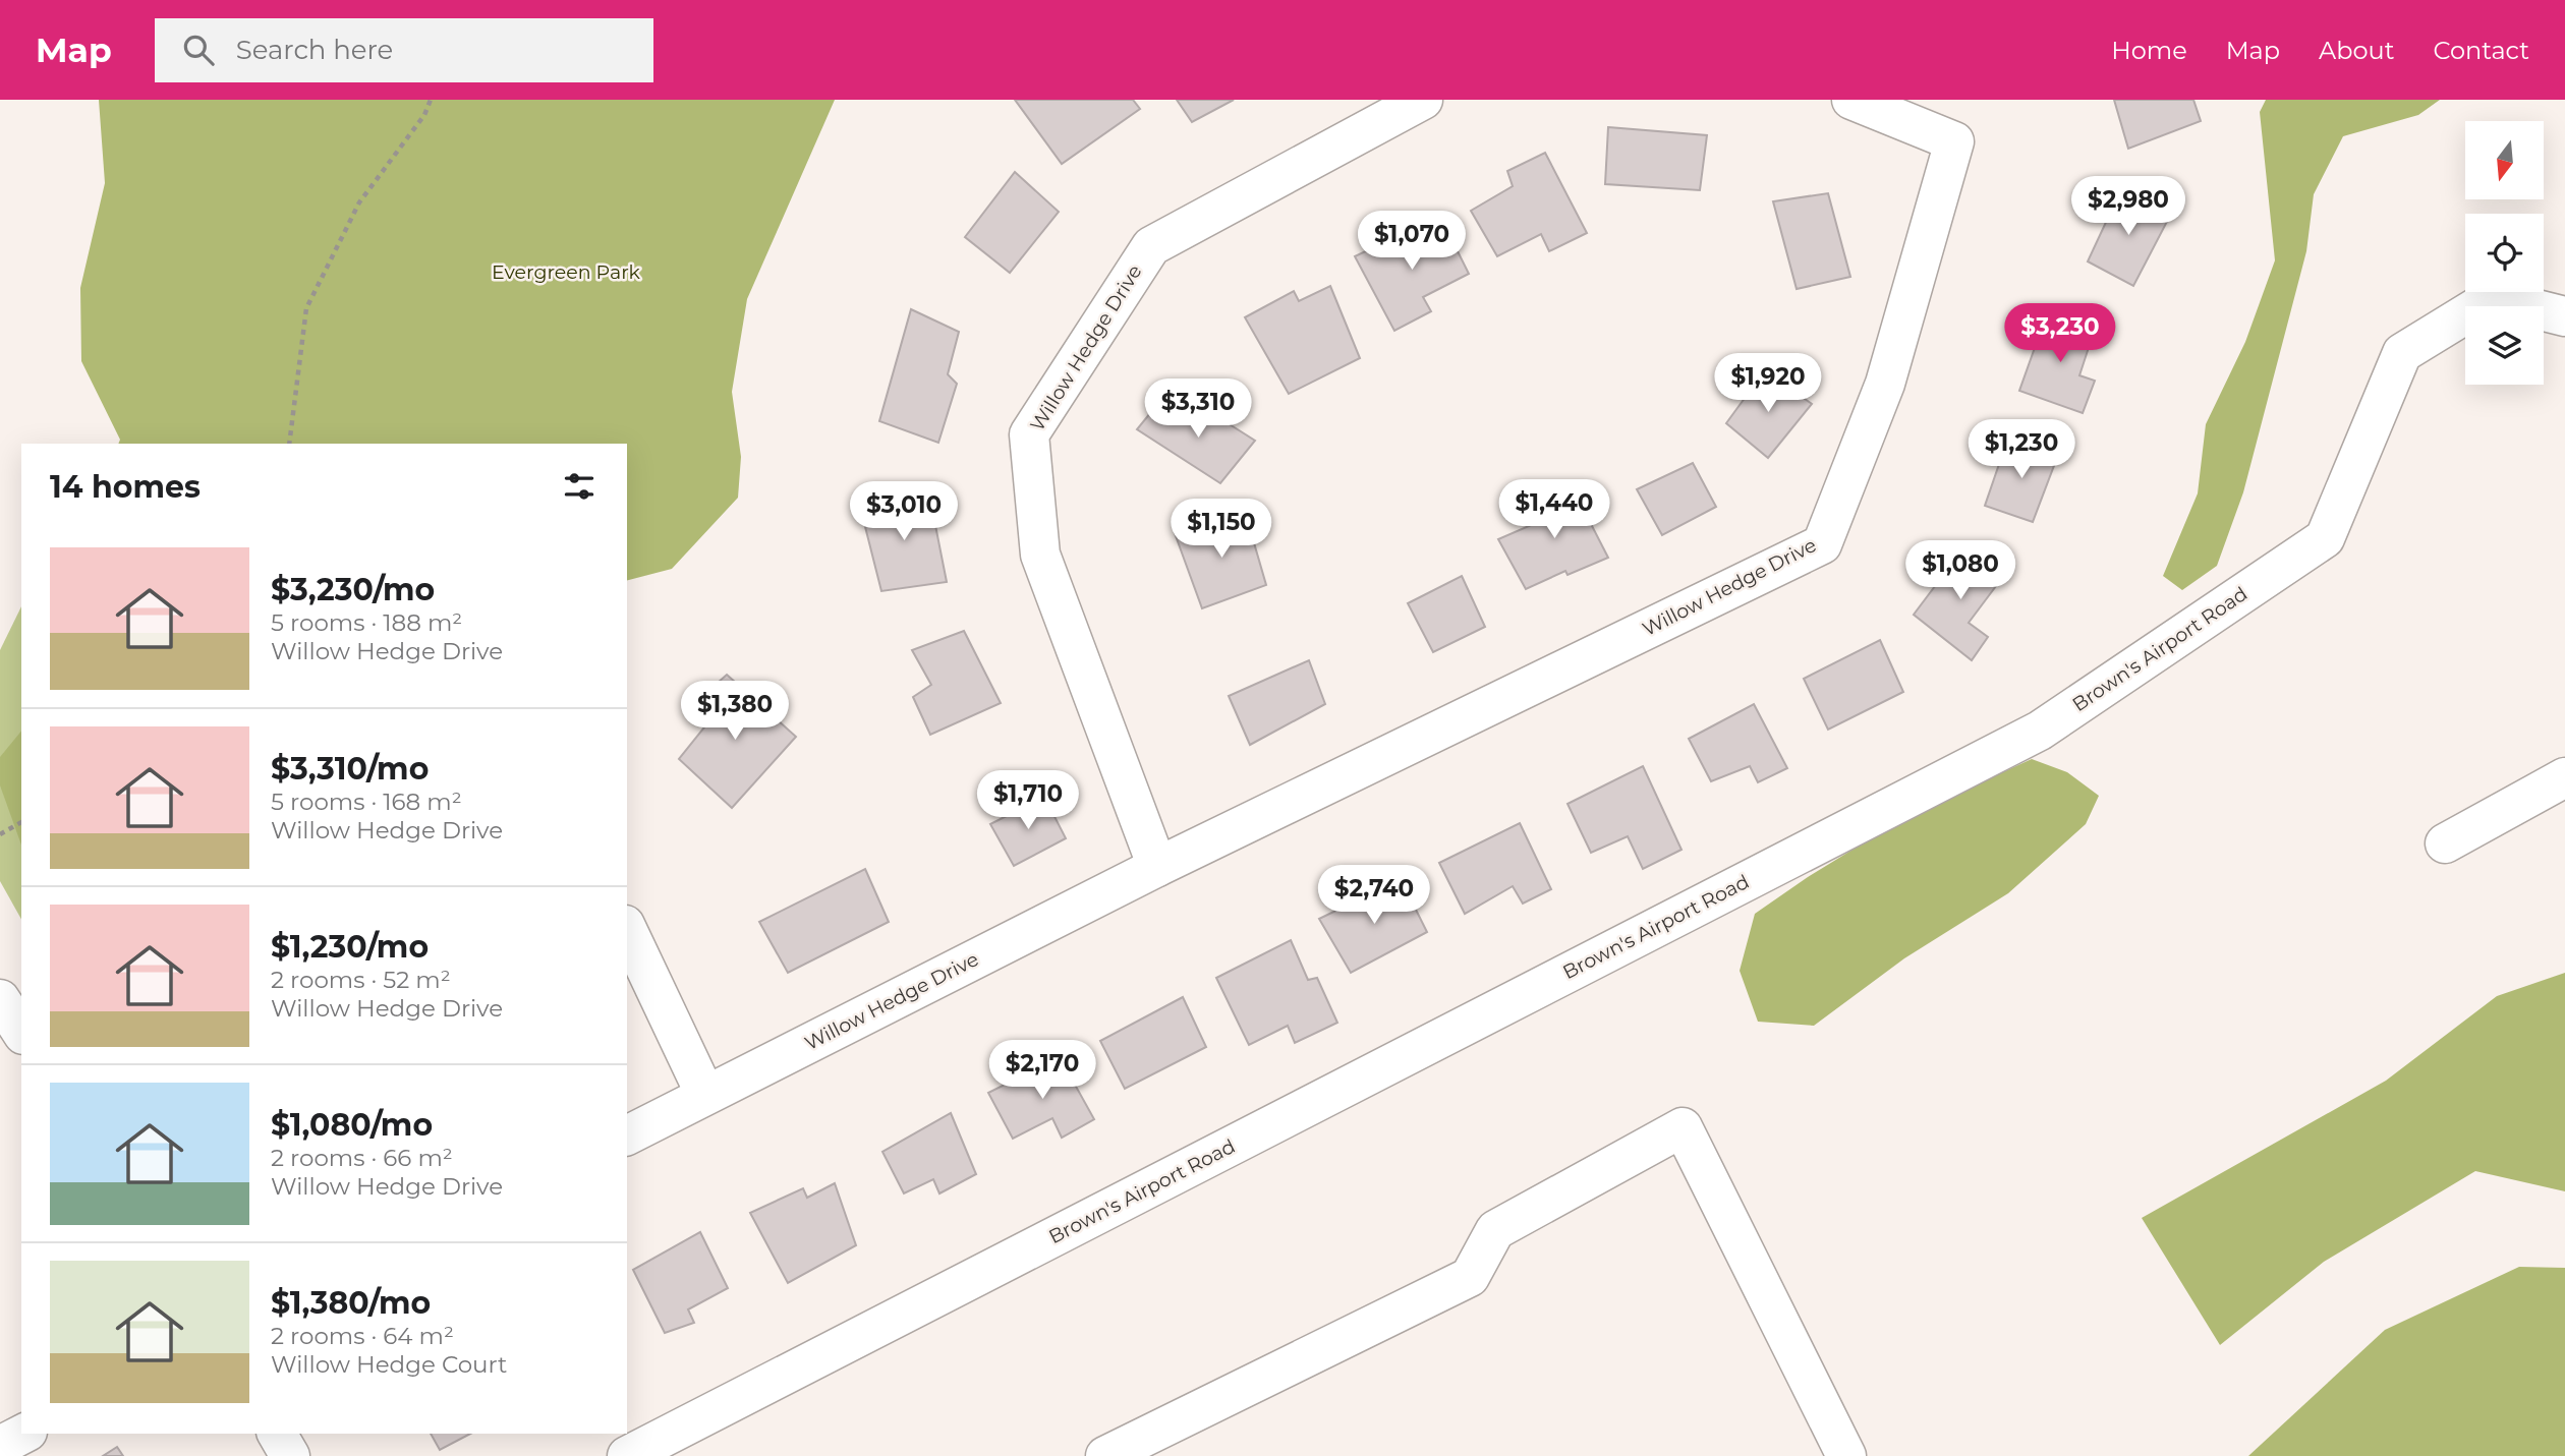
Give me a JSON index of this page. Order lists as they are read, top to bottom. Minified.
{"streets":{"street":["Willow Hedge Drive","Brown's Airport Road"]},"parks":["Evergreen Park"],"north":"bottom","page":{"header":"Map","search":"Search here","nav":["Home","Map","About","Contact"],"price":["$2,980","$1,070","$3,230","$1,920","$3,310","$1,230","$1,440","$3,010","$1,150","$1,080","$1,380","$1,710","$2,740","$2,170"],"heading":"14 homes","list":[{"name":"$3,230/mo","note":"5 rooms · 188 m² · Willow Hedge Drive"},{"name":"$3,310/mo","note":"5 rooms · 168 m² · Willow Hedge Drive"},{"name":"$1,230/mo","note":"2 rooms · 52 m² · Willow Hedge Drive"},{"name":"$1,080/mo","note":"2 rooms · 66 m² · Willow Hedge Drive"},{"name":"$1,380/mo","note":"2 rooms · 64 m² · Willow Hedge Court"}]}}
